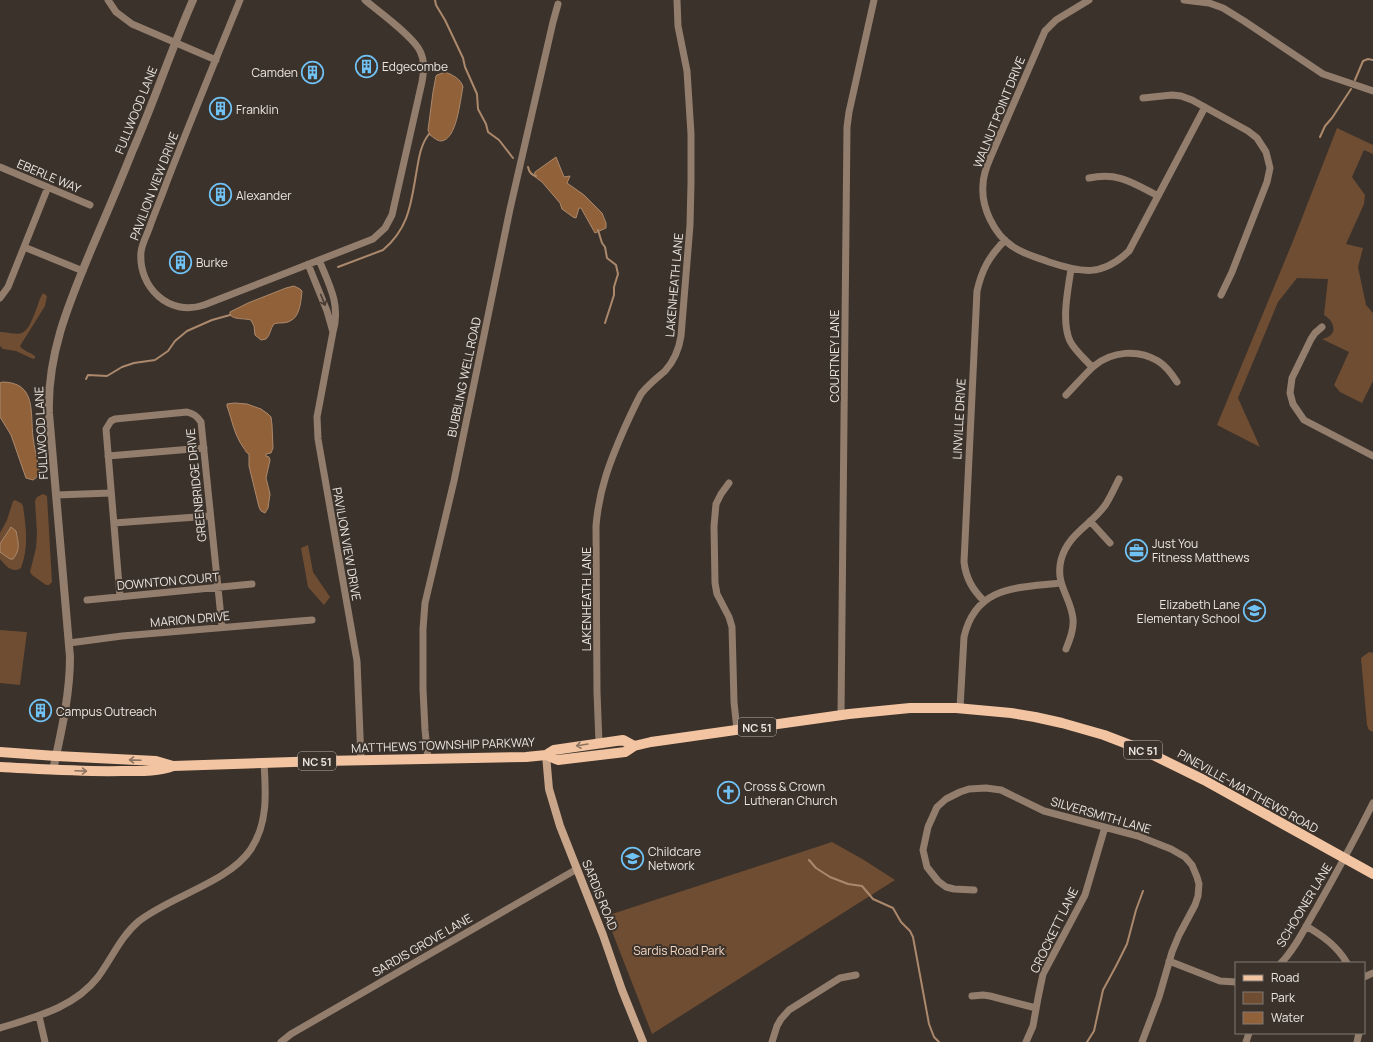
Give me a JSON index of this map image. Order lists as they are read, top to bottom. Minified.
{"streets":{"main road":["NC 51","MATTHEWS TOWNSHIP PARKWAY","PINEVILLE-MATTHEWS ROAD","SARDIS ROAD"],"street":["FULLWOOD LANE","WALNUT POINT DRIVE","EBERLE WAY","PAVILION VIEW DRIVE","LAKENHEATH LANE","COURTNEY LANE","BUBBLING WELL ROAD","LINVILLE DRIVE","GREENBRIDGE DRIVE","DOWNTON COURT","MARION DRIVE","SILVERSMITH LANE","SCHOONER LANE","CROCKETT LANE","SARDIS GROVE LANE"]},"crossings":[["FULLWOOD LANE","MARION DRIVE"],["FULLWOOD LANE","MATTHEWS TOWNSHIP PARKWAY"],["WALNUT POINT DRIVE","LINVILLE DRIVE"],["PAVILION VIEW DRIVE","MATTHEWS TOWNSHIP PARKWAY"],["LAKENHEATH LANE","PINEVILLE-MATTHEWS ROAD"],["COURTNEY LANE","PINEVILLE-MATTHEWS ROAD"],["BUBBLING WELL ROAD","MATTHEWS TOWNSHIP PARKWAY"],["GREENBRIDGE DRIVE","DOWNTON COURT"],["GREENBRIDGE DRIVE","MARION DRIVE"],["MATTHEWS TOWNSHIP PARKWAY","PINEVILLE-MATTHEWS ROAD"],["MATTHEWS TOWNSHIP PARKWAY","SARDIS ROAD"],["PINEVILLE-MATTHEWS ROAD","SARDIS ROAD"],["PINEVILLE-MATTHEWS ROAD","SCHOONER LANE"],["SILVERSMITH LANE","CROCKETT LANE"],["SARDIS ROAD","SARDIS GROVE LANE"]],"parks":["Sardis Road Park"],"places":{"building":["Edgecombe","Camden","Franklin","Alexander","Burke","Campus Outreach"],"office":["Just You Fitness Matthews"],"school or university":["Elizabeth Lane Elementary School","Childcare Network"],"church":["Cross & Crown Lutheran Church"]},"legend":["Road","Park","Water"]}
